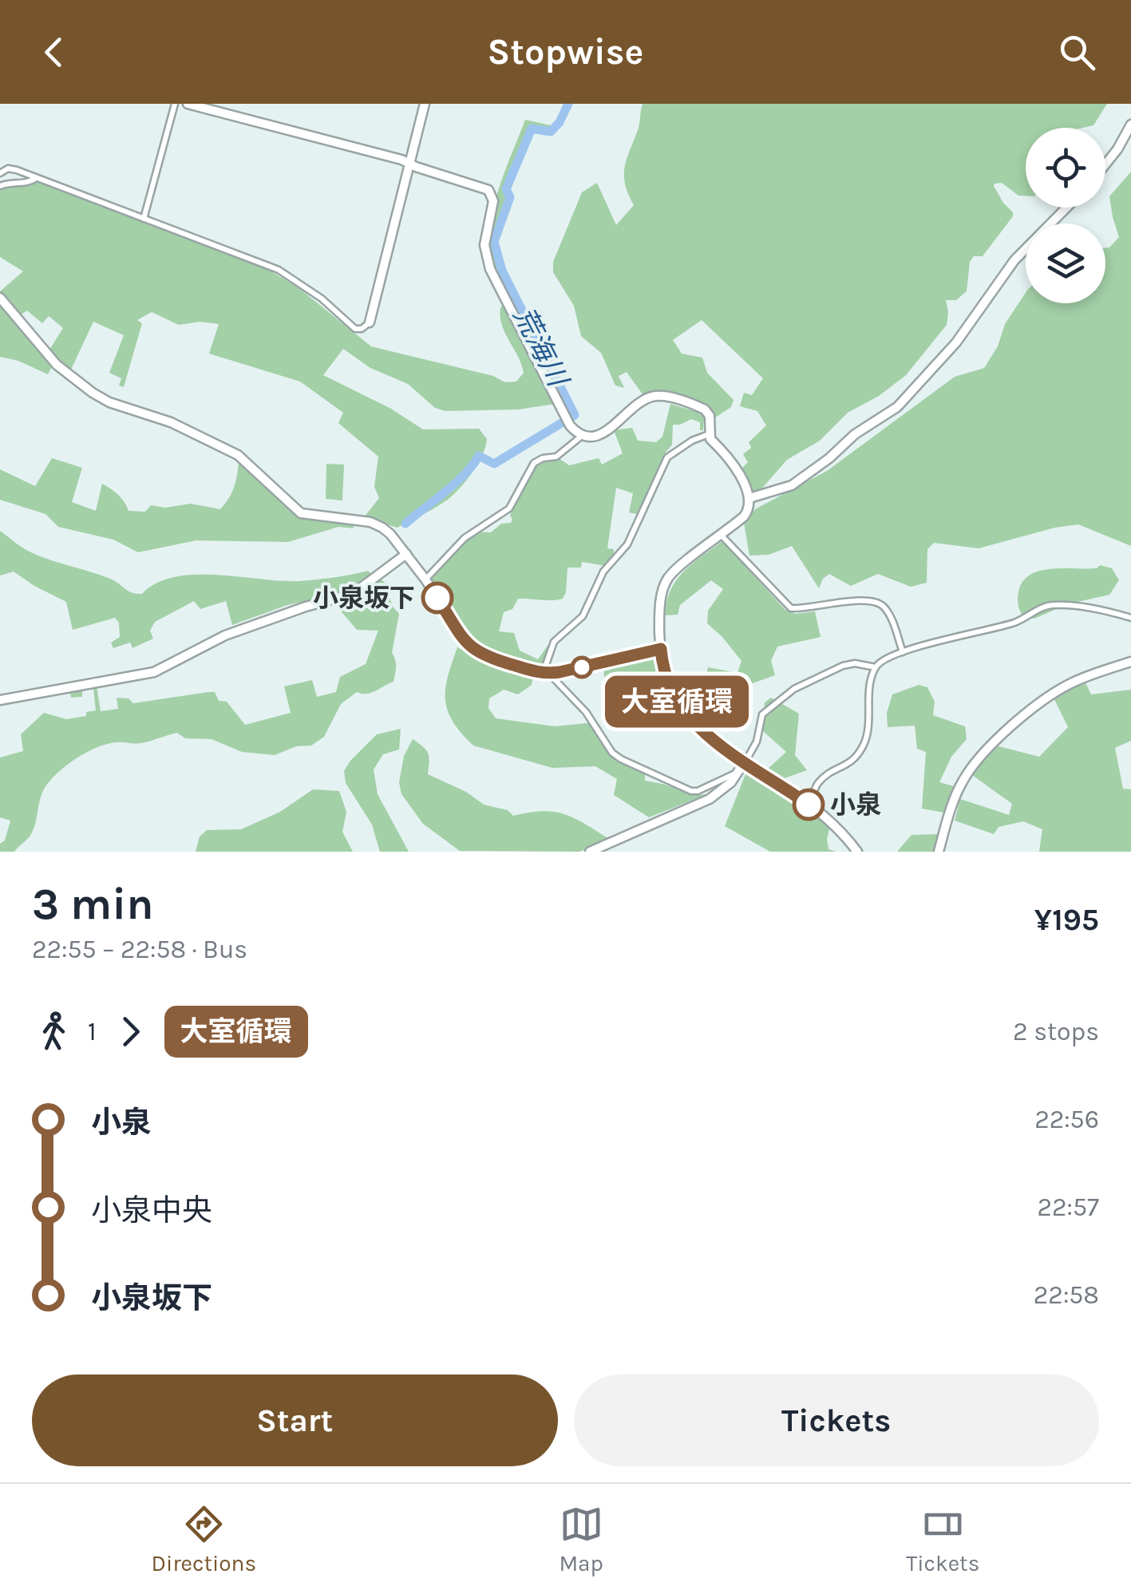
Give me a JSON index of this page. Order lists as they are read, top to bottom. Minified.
{"water":["荒海川"],"places":["小泉坂下","小泉"],"lines":["bus line 大室循環"],"page":{"header":"Stopwise","on_map":"大室循環","heading":["3 min","22:55 – 22:58 · Bus","¥195"],"legs":["1","大室循環","2 stops"],"list":[{"name":"小泉","value":"22:56"},{"name":"小泉中央","value":"22:57"},{"name":"小泉坂下","value":"22:58"}],"buttons":["Start","Tickets"],"tabs":["Directions","Map","Tickets"]}}
